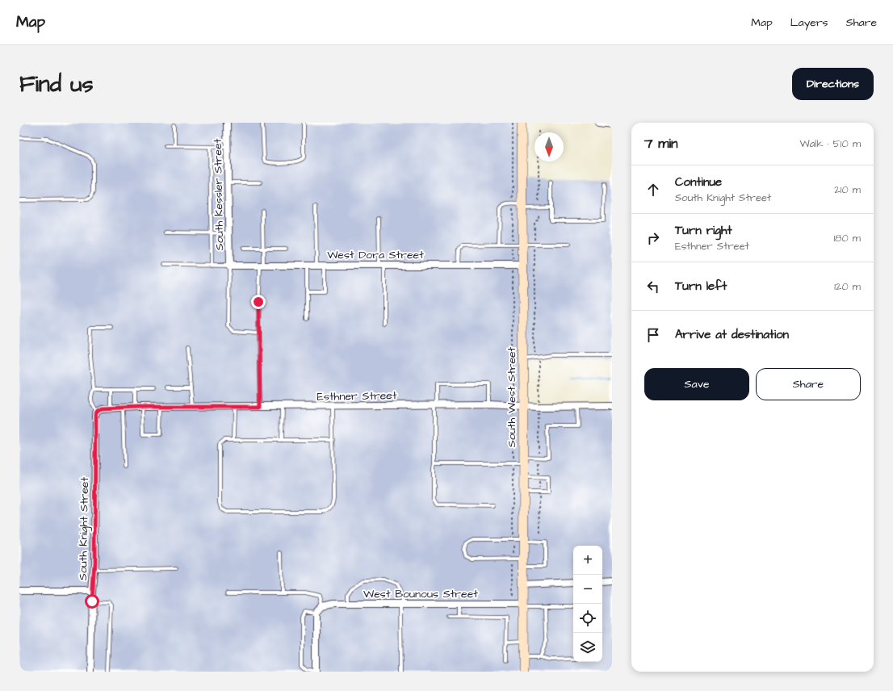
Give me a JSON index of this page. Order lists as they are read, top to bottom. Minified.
{"streets":{"main road":["South West Street"],"street":["South Kessler Street","West Dora Street","Esthner Street","South Knight Street","West Bounous Street"]},"crossings":[["South Kessler Street","West Dora Street"],["West Dora Street","South West Street"],["Esthner Street","South West Street"],["Esthner Street","South Knight Street"],["South West Street","West Bounous Street"]],"north":"bottom","page":{"header":"Map","nav":["Map","Layers","Share"],"buttons":["Directions",["Save","Share"]],"title":"Find us","heading":["7 min","Walk · 510 m"],"list":[["Continue","South Knight Street","210 m"],["Turn right","Esthner Street","180 m"],["Turn left","120 m"],"Arrive at destination"],"map_buttons":["+","−"]}}
